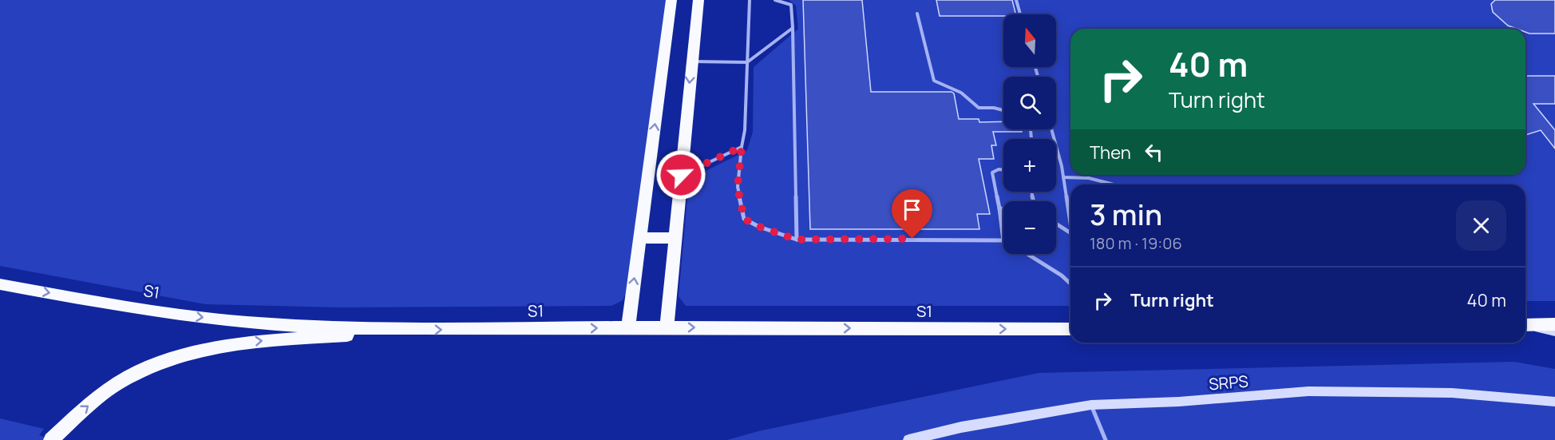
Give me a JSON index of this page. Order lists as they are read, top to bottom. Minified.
{"streets":{"highway":["S1"],"main road":["SRPS"]},"north":"top","page":{"map_buttons":["+","−"],"turn":["40 m","Turn right"],"then":"Then","heading":["3 min","180 m · 19:06"],"list":[{"name":"Turn right","value":"40 m"}]}}
